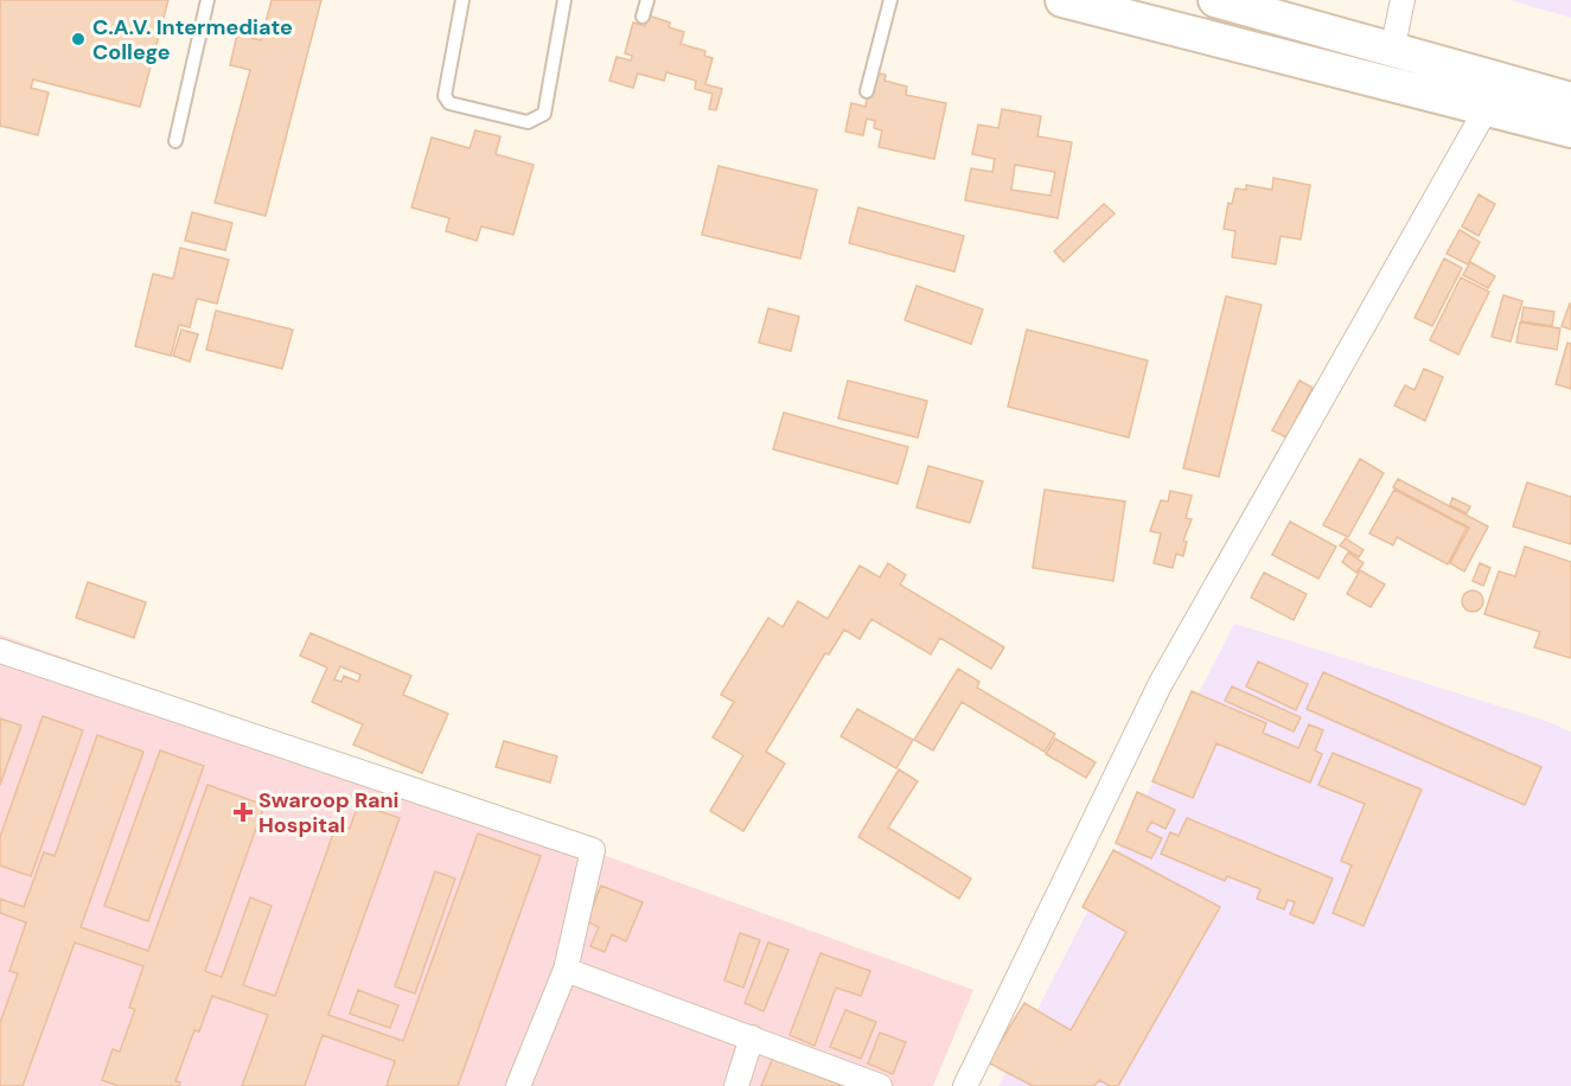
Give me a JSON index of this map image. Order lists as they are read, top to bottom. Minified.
{"places":{"other":["C.A.V. Intermediate College"],"health":["Swaroop Rani Hospital"]}}
